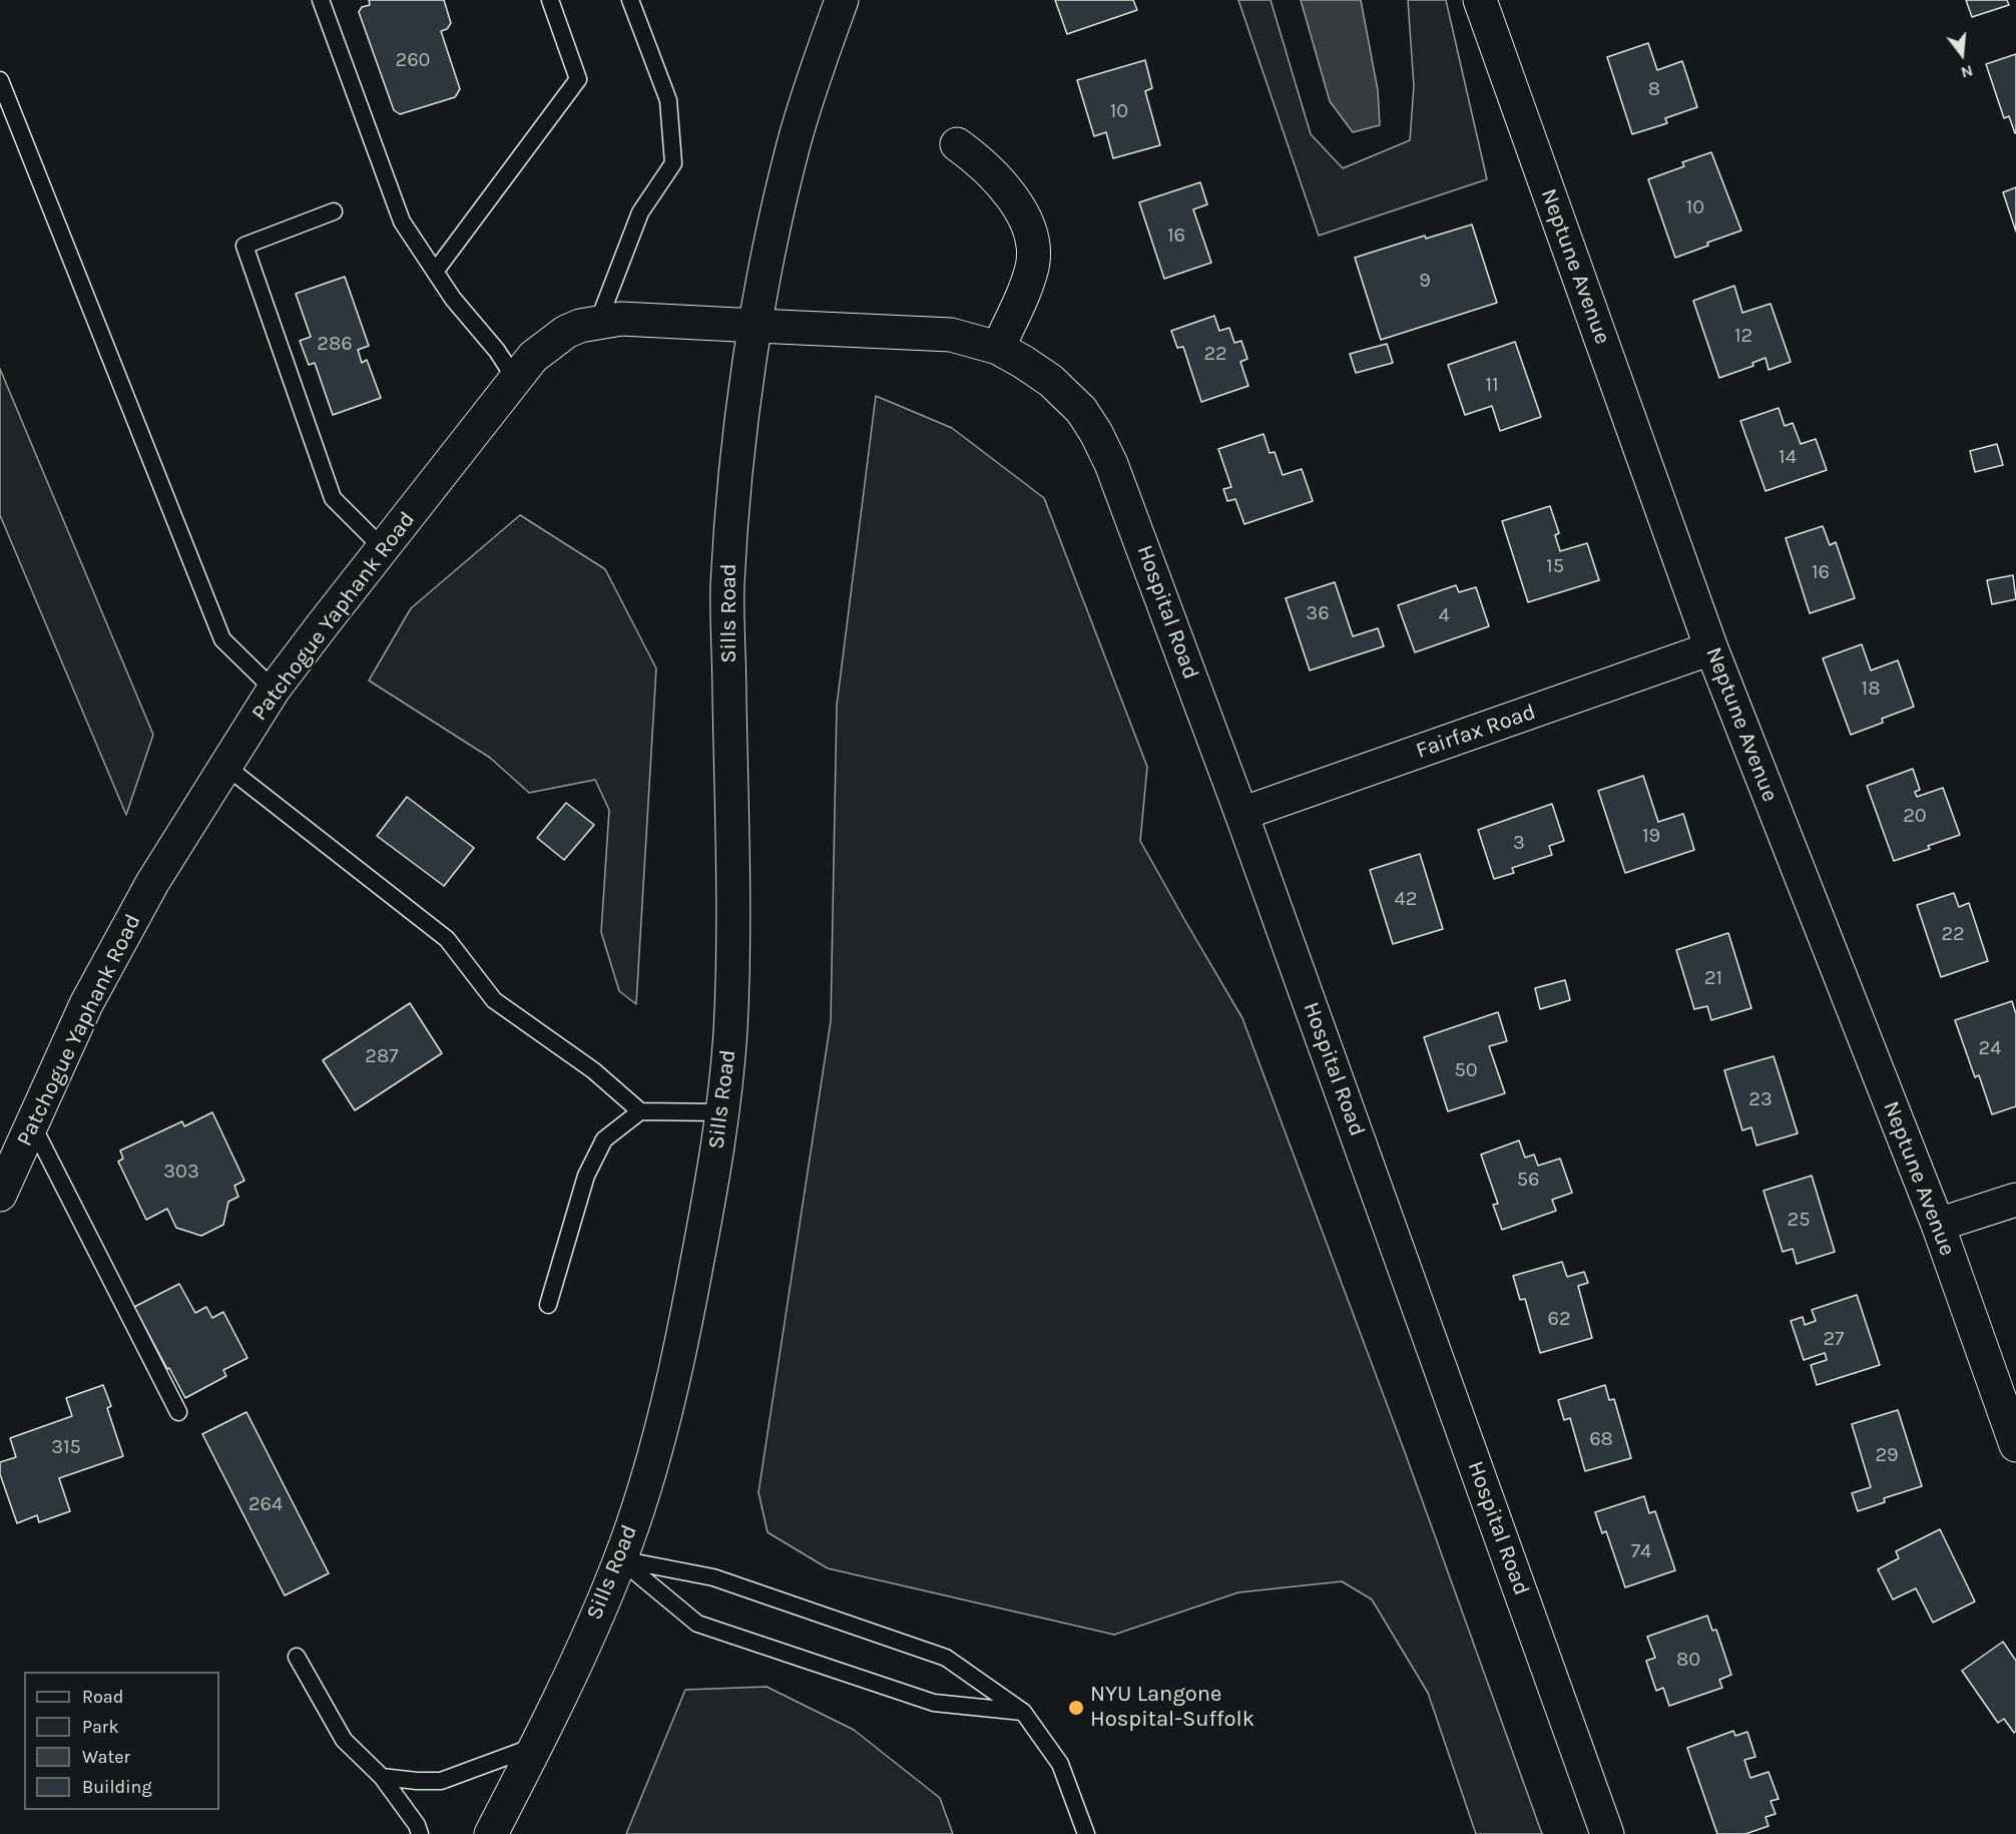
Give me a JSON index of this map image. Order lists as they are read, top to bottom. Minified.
{"streets":{"street":["Neptune Avenue","Hospital Road","Sills Road","Patchogue Yaphank Road","Fairfax Road"]},"crossings":[["Neptune Avenue","Fairfax Road"],["Hospital Road","Sills Road"],["Hospital Road","Patchogue Yaphank Road"],["Hospital Road","Fairfax Road"],["Sills Road","Patchogue Yaphank Road"]],"places":["NYU Langone Hospital-Suffolk"],"house_numbers":["260","8","10","10","16","9","12","286","22","11","14","15","16","36","4","18","20","19","3","42","22","21","24","287","50","23","303","56","25","62","27","68","315","29","264","74","80"],"legend":["Road","Park","Water","Building"],"north":"bottom"}
